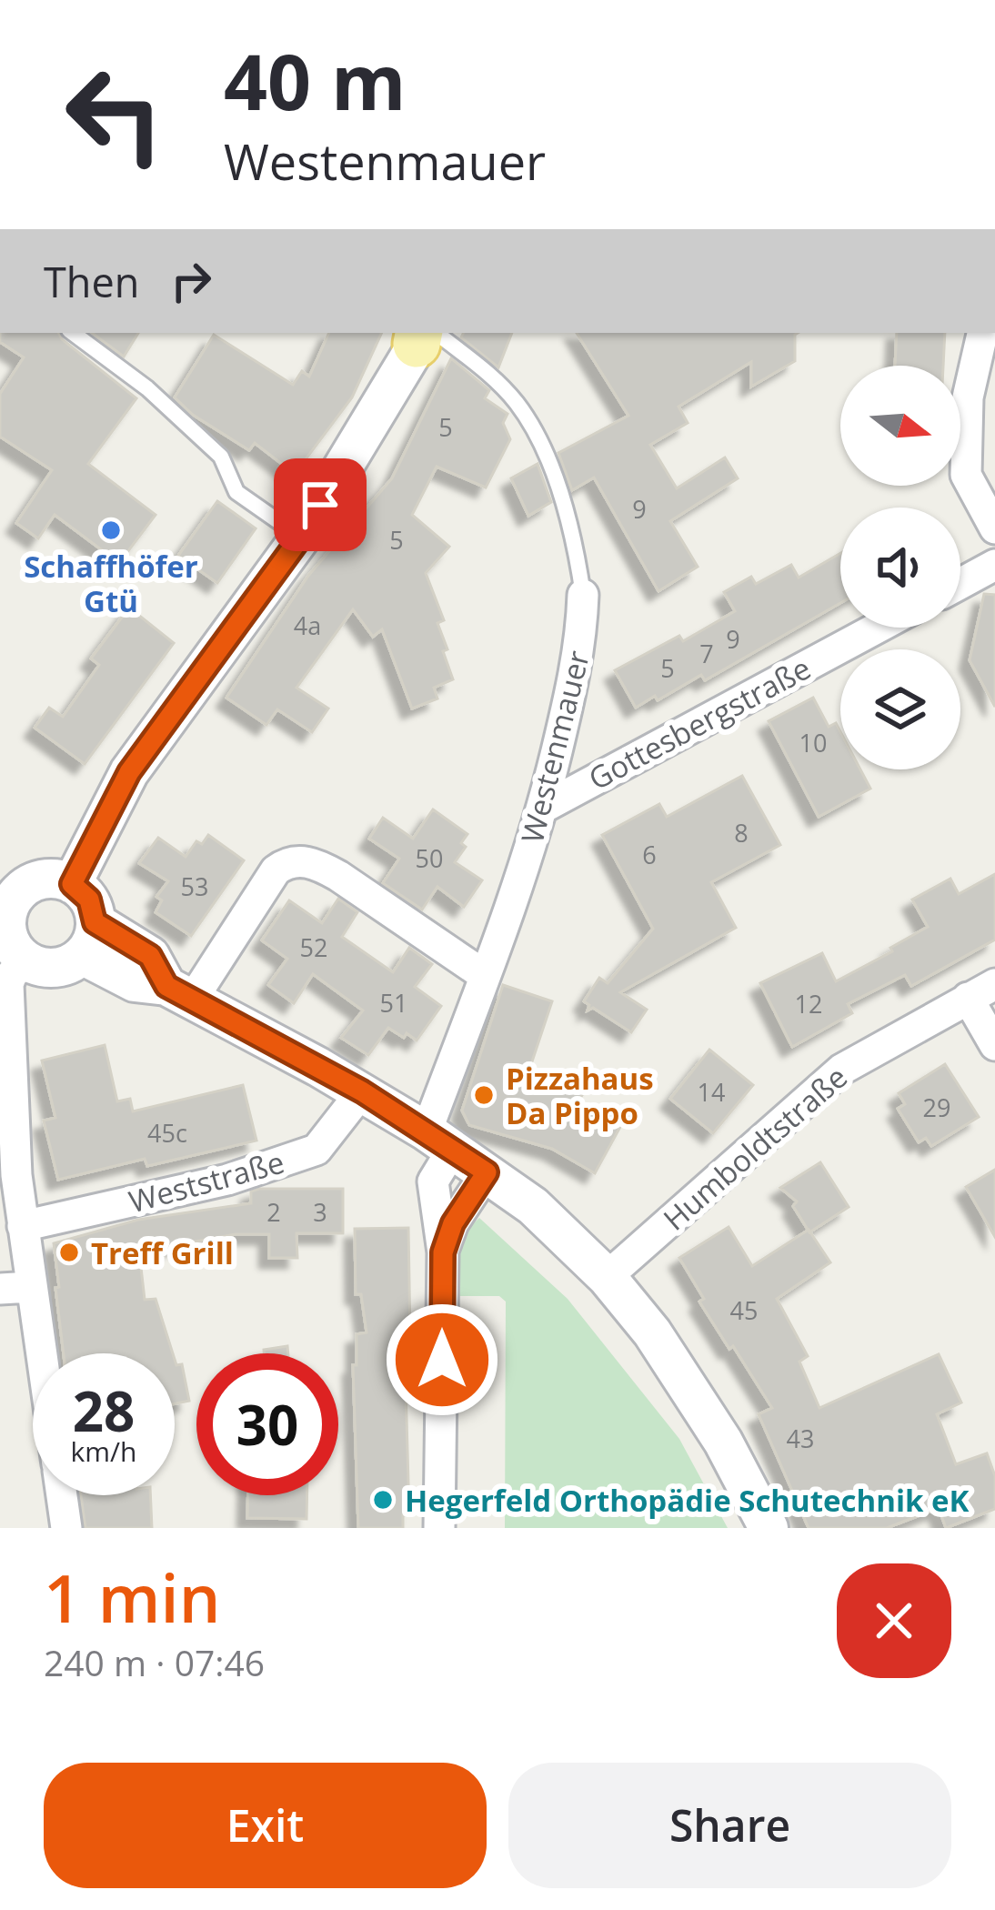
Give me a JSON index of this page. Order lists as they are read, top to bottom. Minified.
{"streets":{"street":["Gottesbergstraße","Westenmauer","Humboldtstraße","Weststraße"]},"crossings":[["Gottesbergstraße","Westenmauer"]],"places":["Schaffhöfer Gtü","Pizzahaus Da Pippo","Treff Grill","Hegerfeld Orthopädie Schutechnik eK"],"house_numbers":["5","9","5","4a","9","7","5","10","8","6","50","53","52","51","12","14","29","45c","2","3","45","43"],"north":"right","page":{"turn":["40 m","Westenmauer"],"then":"Then","speed":"28 km/h","limit":"30","heading":["1 min","240 m · 07:46"],"buttons":["Exit","Share"]}}
